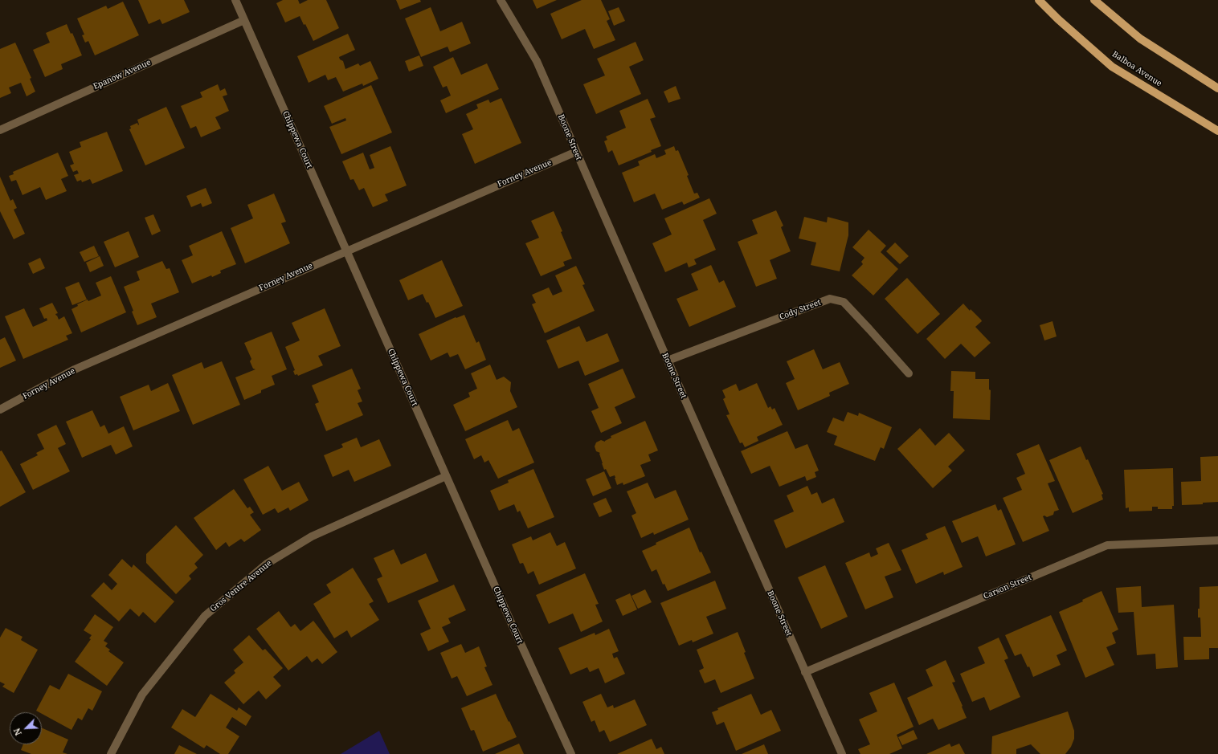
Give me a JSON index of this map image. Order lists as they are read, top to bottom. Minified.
{"streets":{"main road":["Balboa Avenue"],"street":["Epanow Avenue","Boone Street","Chippewa Court","Forney Avenue","Cody Street","Gros Ventre Avenue","Carson Street"]},"crossings":[["Epanow Avenue","Chippewa Court"],["Boone Street","Forney Avenue"],["Boone Street","Cody Street"],["Boone Street","Carson Street"],["Chippewa Court","Forney Avenue"],["Chippewa Court","Gros Ventre Avenue"]],"north":"bottom left"}
